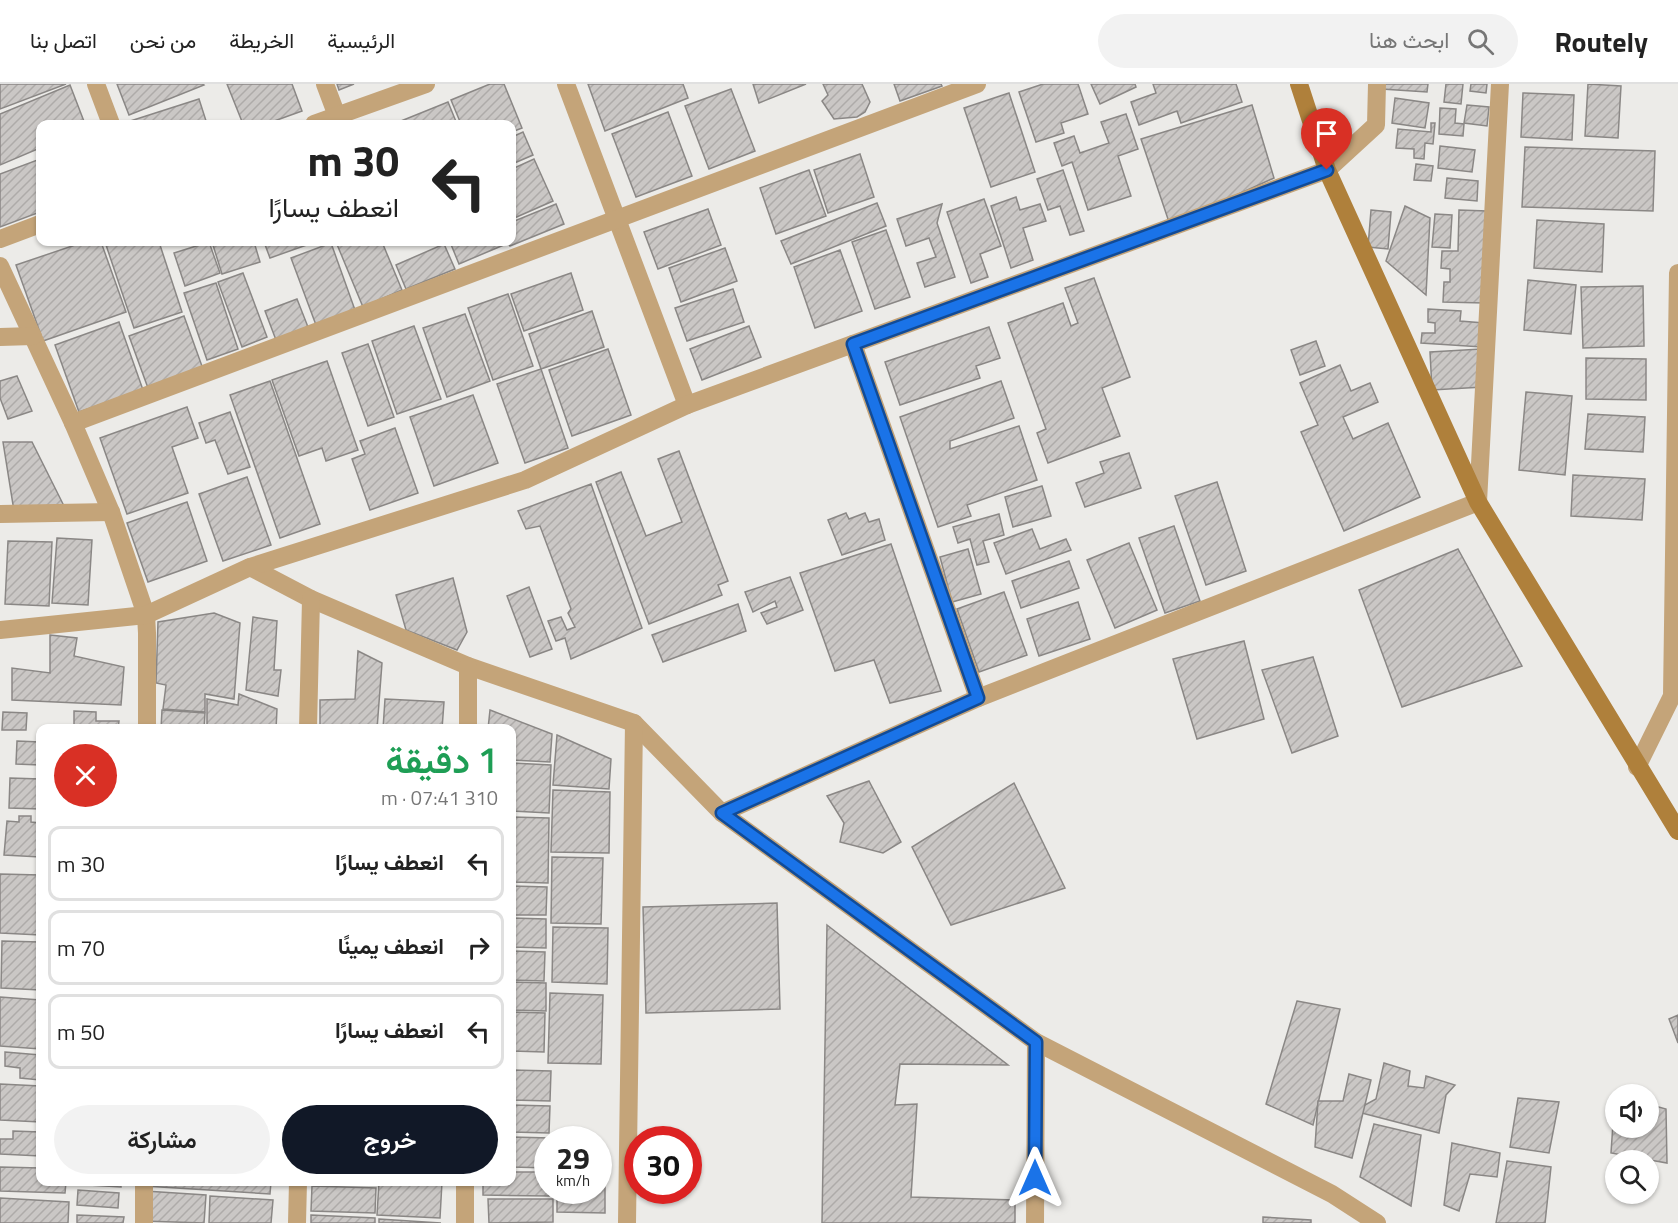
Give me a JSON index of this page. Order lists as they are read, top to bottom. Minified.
{"page":{"header":"Routely","search":"ابحث هنا","nav":["الرئيسية","الخريطة","من نحن","اتصل بنا"],"turn":["30 m","انعطف يسارًا"],"heading":["1 دقيقة","310 m · 07:41"],"list":[{"name":"انعطف يسارًا","value":"30 m"},{"name":"انعطف يمينًا","value":"70 m"},{"name":"انعطف يسارًا","value":"50 m"}],"buttons":["خروج","مشاركة"],"speed":"29 km/h","limit":"30"}}
